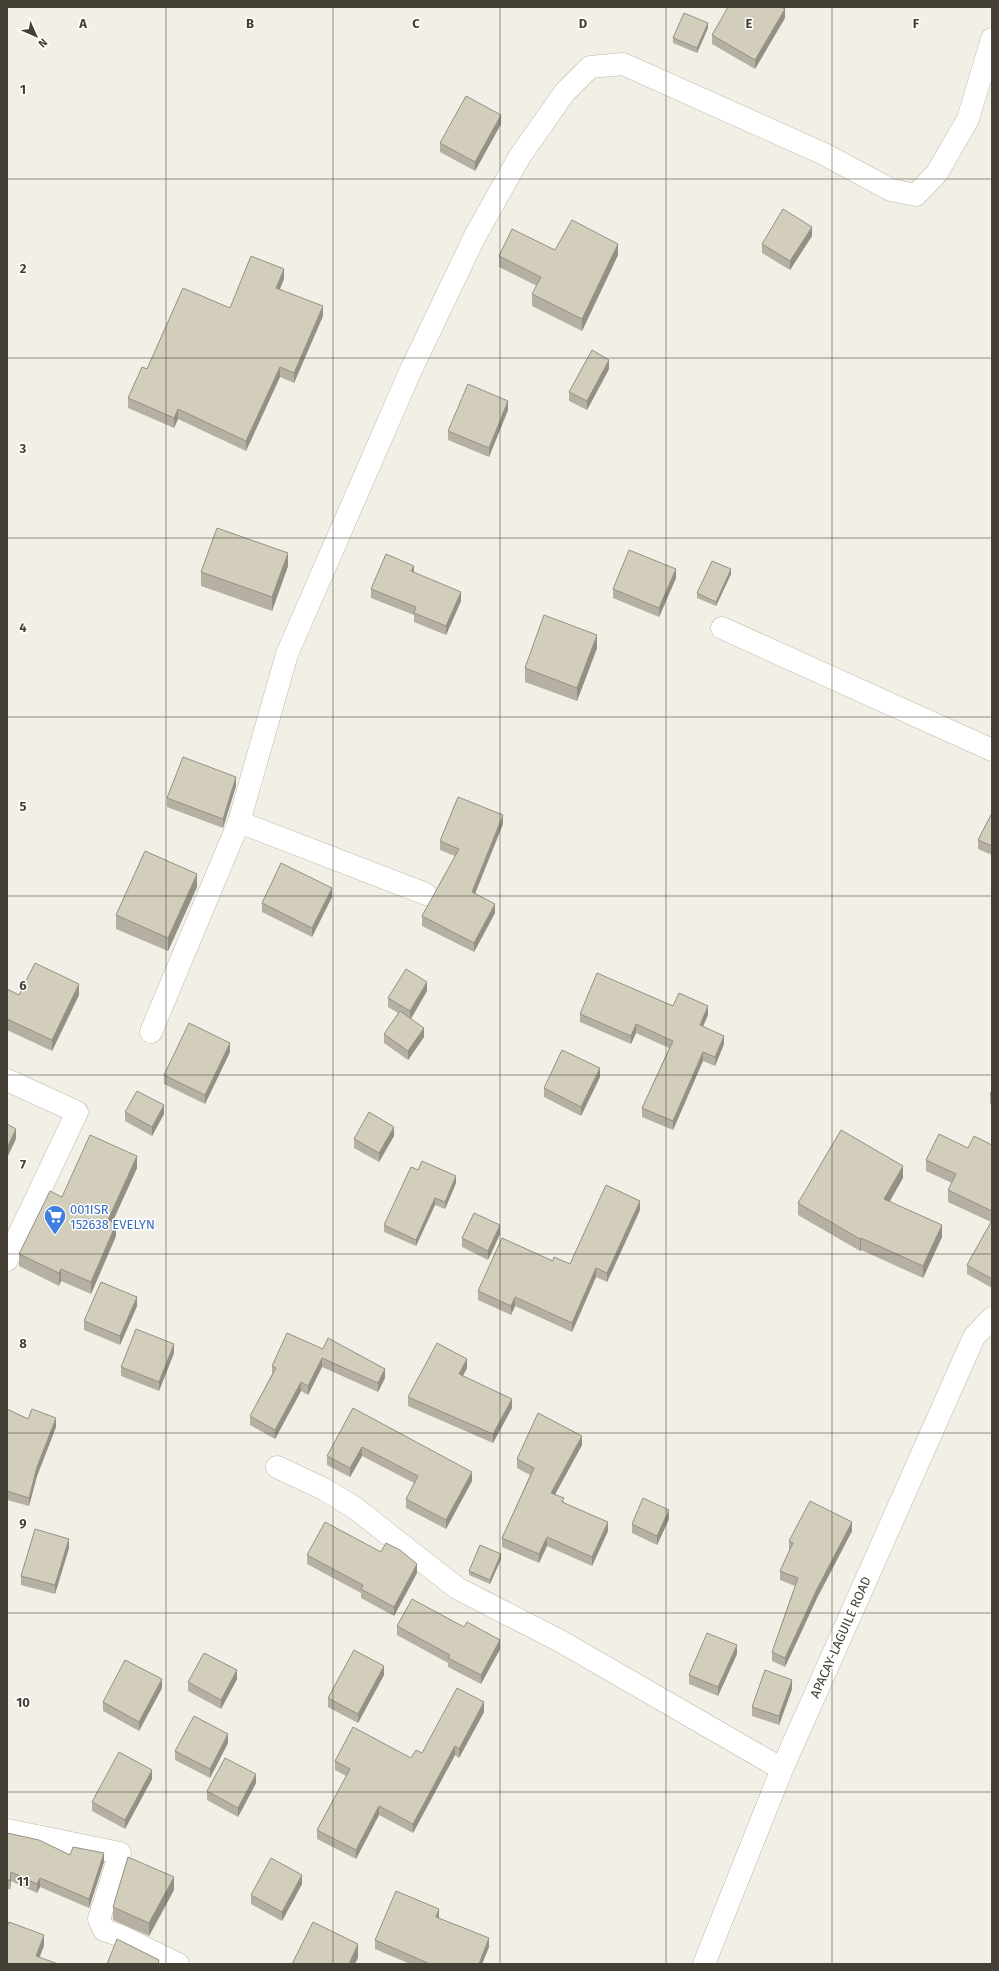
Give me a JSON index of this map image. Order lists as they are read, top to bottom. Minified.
{"streets":{"street":["APACAY-LAGUILE ROAD"]},"places":{"supermarket":["001ISR 152638 EVELYN"]},"north":"bottom right","grid":{"columns":["A","B","C","D","E","F"],"rows":["1","2","3","4","5","6","7","8","9","10","11"]}}
